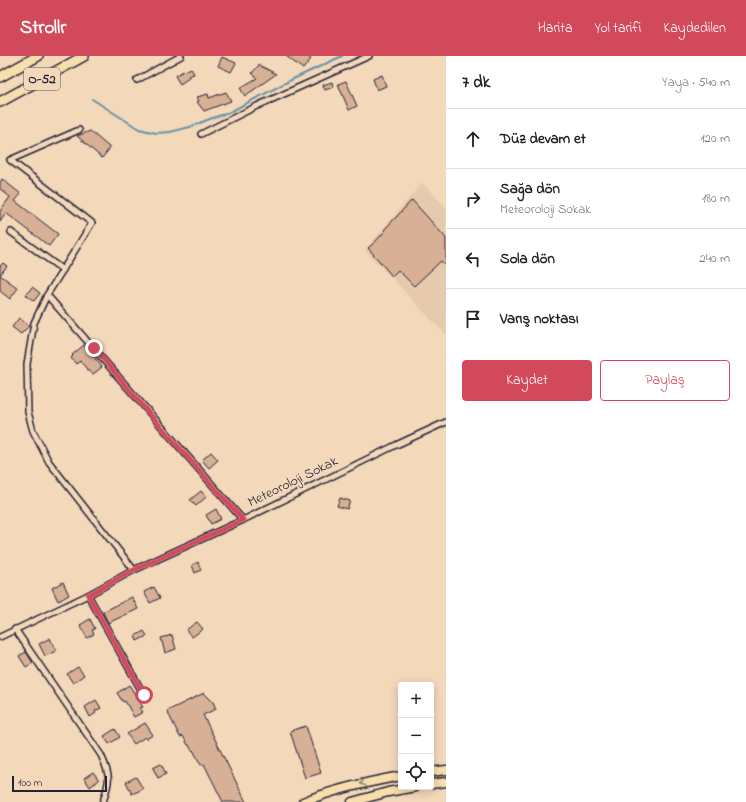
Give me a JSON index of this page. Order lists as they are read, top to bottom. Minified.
{"streets":{"highway":["O-52"],"street":["Meteoroloji Sokak"]},"scale_bar":"100 m","page":{"header":"Strollr","nav":["Harita","Yol tarifi","Kaydedilen"],"heading":["7 dk","Yaya · 540 m"],"list":[["Düz devam et","120 m"],["Sağa dön","Meteoroloji Sokak","180 m"],["Sola dön","240 m"],"Varış noktası"],"buttons":["Kaydet","Paylaş"],"map_buttons":["+","−"],"scale":"100 m"}}
